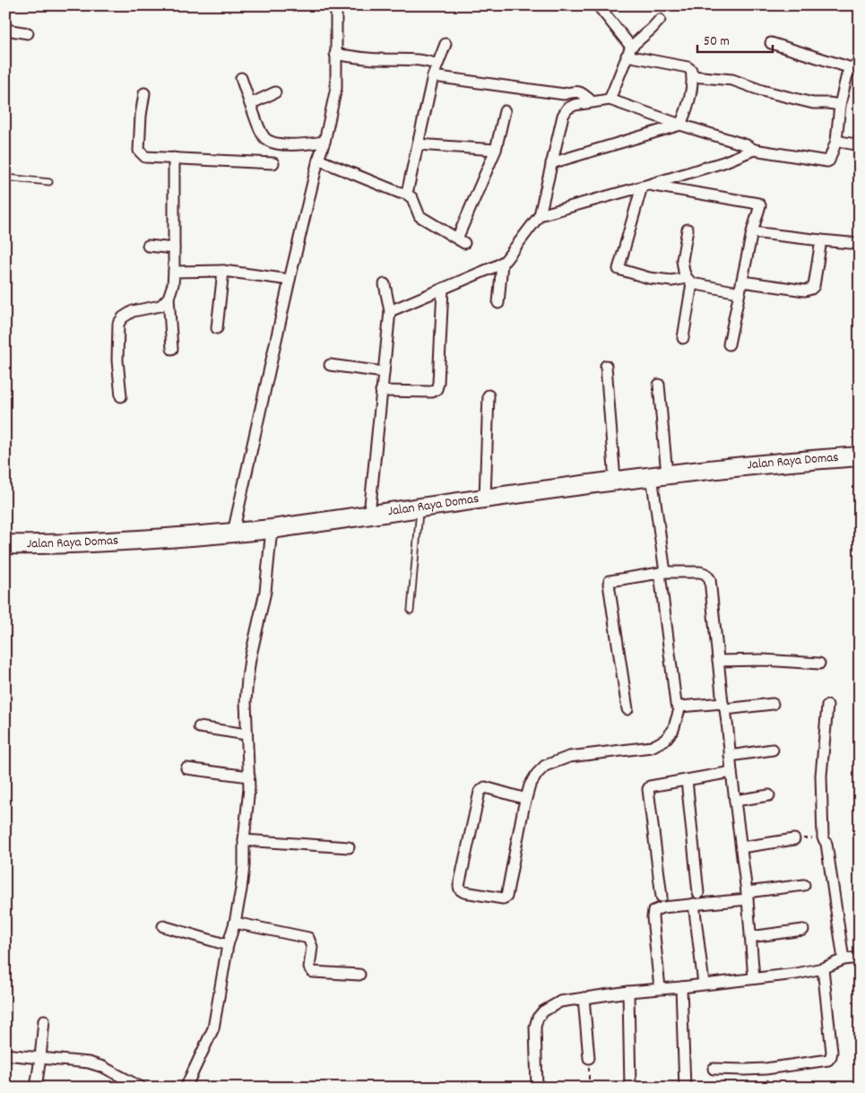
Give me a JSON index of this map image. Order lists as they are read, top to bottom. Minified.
{"streets":{"highway":["Jalan Raya Domas"]},"scale_bar":"50 m"}
